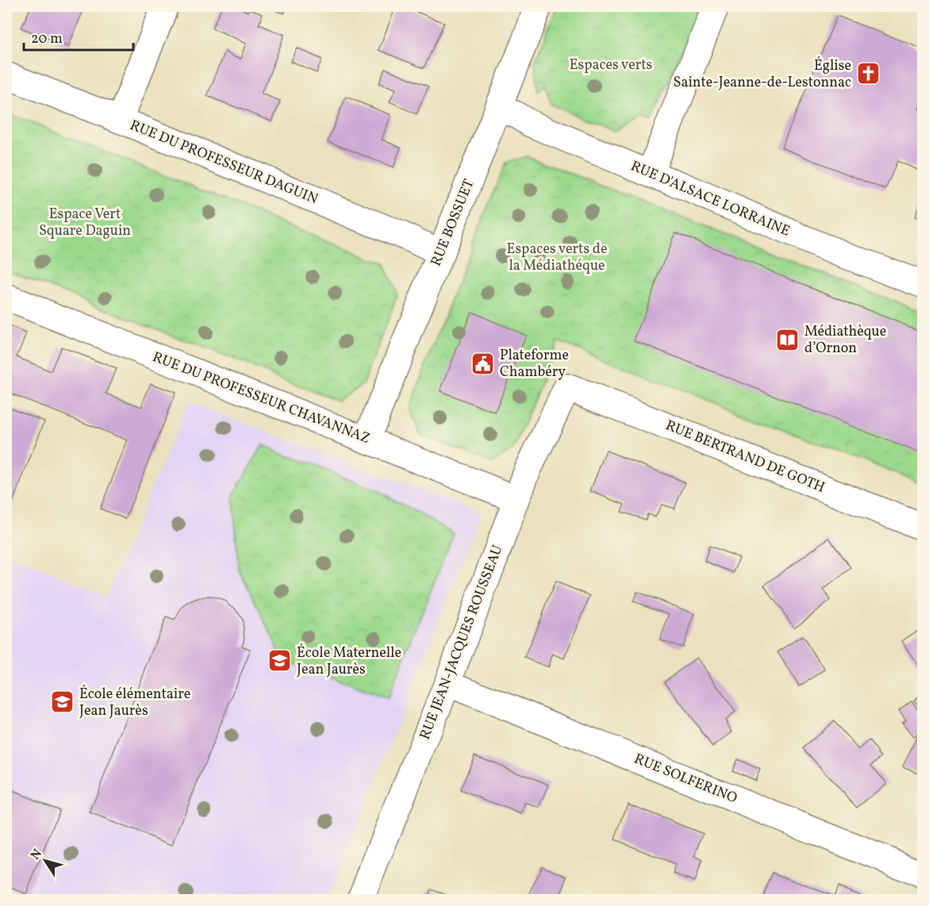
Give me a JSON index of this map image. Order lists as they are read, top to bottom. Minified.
{"streets":{"street":["RUE DU PROFESSEUR DAGUIN","RUE D'ALSACE LORRAINE","RUE BOSSUET","RUE DU PROFESSEUR CHAVANNAZ","RUE BERTRAND DE GOTH","RUE JEAN-JACQUES ROUSSEAU","RUE SOLFERINO"]},"crossings":[["RUE DU PROFESSEUR DAGUIN","RUE BOSSUET"],["RUE D'ALSACE LORRAINE","RUE BOSSUET"],["RUE BOSSUET","RUE DU PROFESSEUR CHAVANNAZ"],["RUE DU PROFESSEUR CHAVANNAZ","RUE JEAN-JACQUES ROUSSEAU"],["RUE BERTRAND DE GOTH","RUE JEAN-JACQUES ROUSSEAU"],["RUE JEAN-JACQUES ROUSSEAU","RUE SOLFERINO"]],"parks":["Espaces verts","Espace Vert Square Daguin","Espaces verts de la Médiathéque"],"places":{"church":["Église Sainte-Jeanne-de-Lestonnac"],"library":["Médiathèque d’Ornon"],"public building":["Plateforme Chambéry"],"school or university":["École Maternelle Jean Jaurès","École élémentaire Jean Jaurès"]},"scale_bar":"20 m","north":"top left"}
